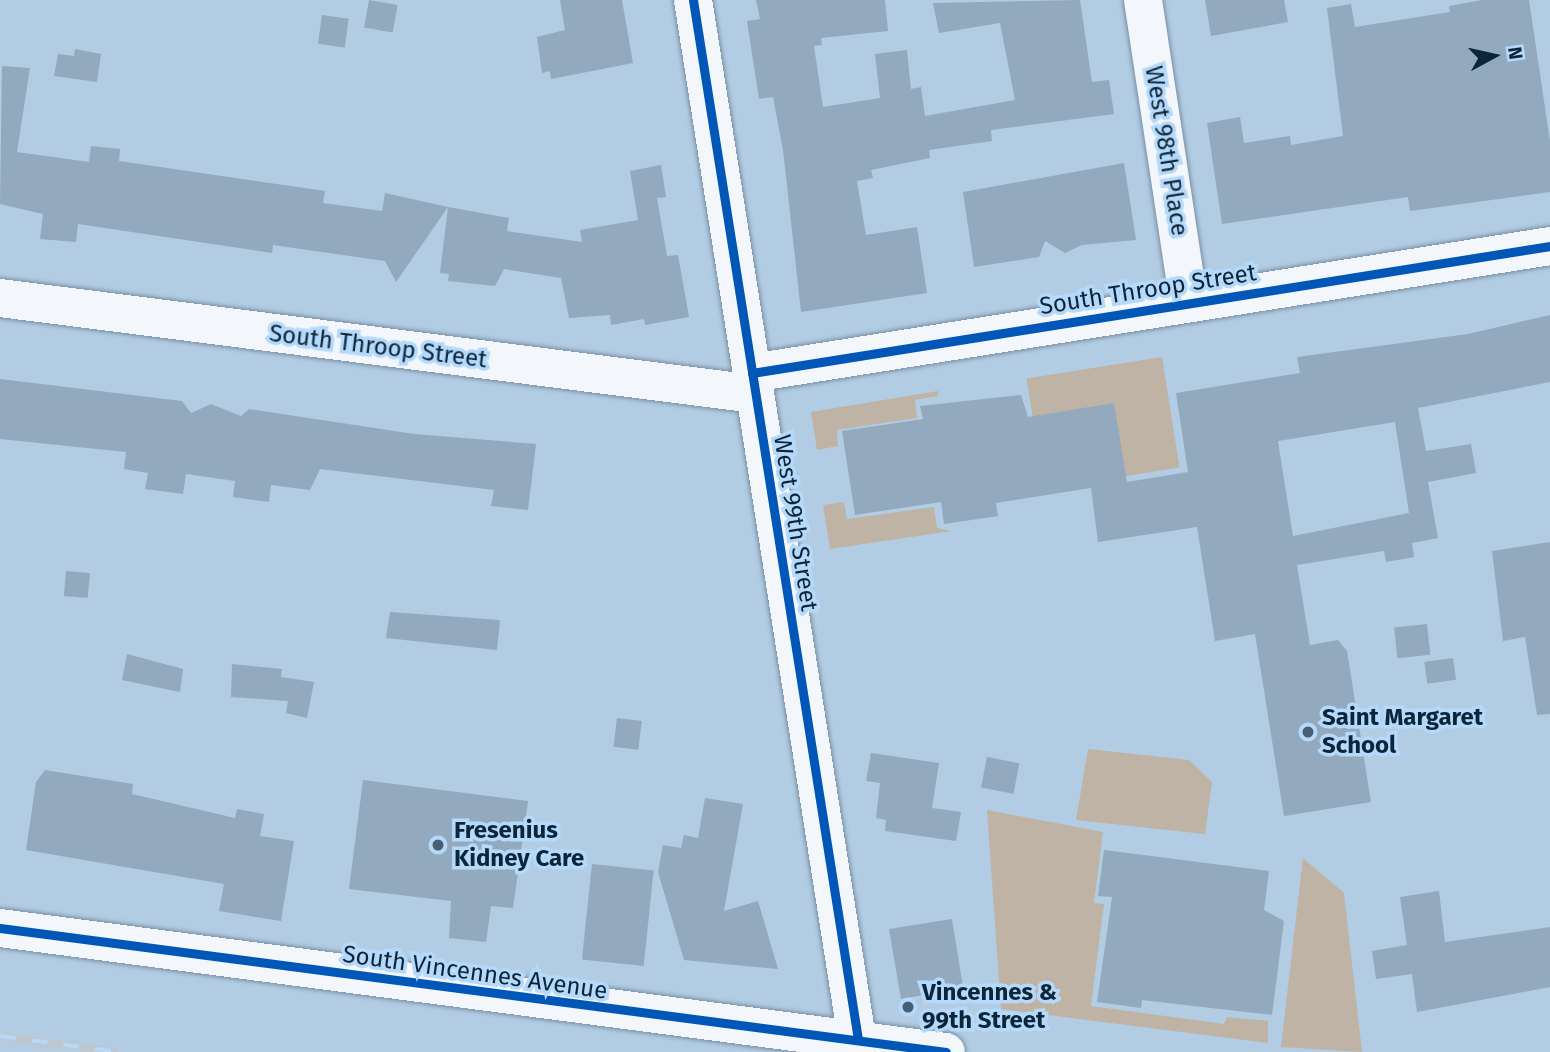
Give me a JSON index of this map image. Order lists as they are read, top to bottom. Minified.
{"streets":{"street":["West 98th Place","South Throop Street","West 99th Street","South Vincennes Avenue"]},"crossings":[["West 98th Place","South Throop Street"],["South Throop Street","West 99th Street"],["West 99th Street","South Vincennes Avenue"]],"places":["Saint Margaret School","Fresenius Kidney Care","Vincennes & 99th Street"],"north":"right"}
